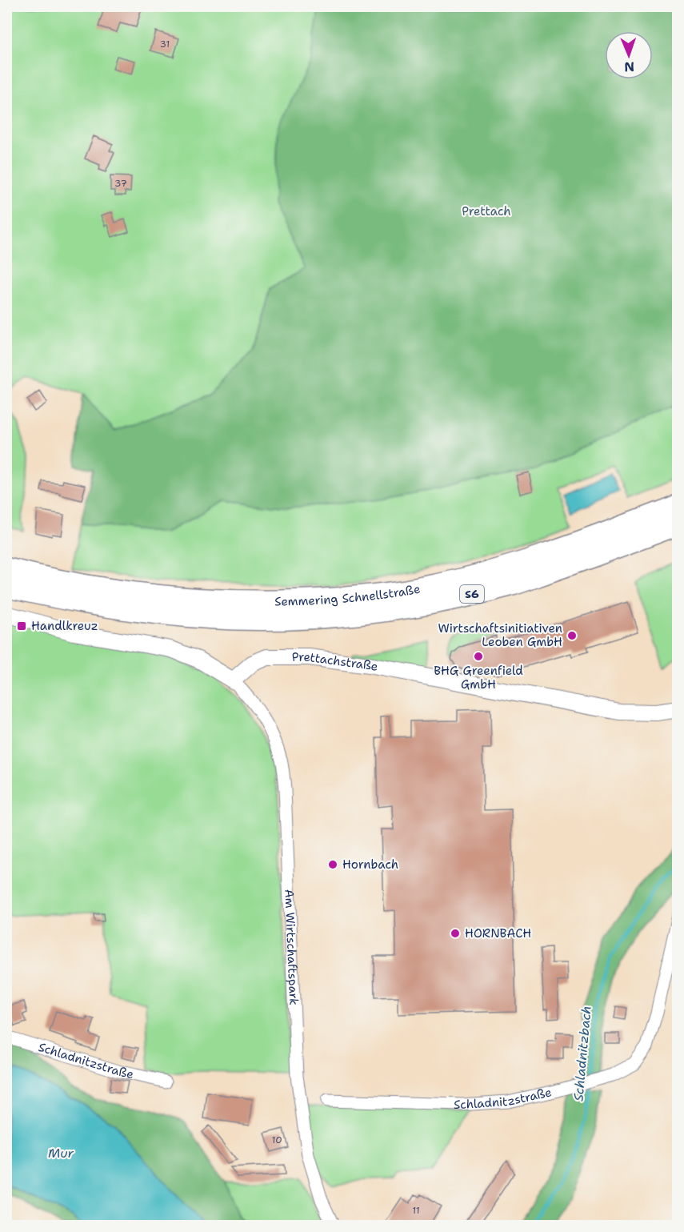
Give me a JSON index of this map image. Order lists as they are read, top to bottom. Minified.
{"streets":{"highway":["S6","Semmering Schnellstraße"],"street":["Prettachstraße","Am Wirtschaftspark","Schladnitzstraße"]},"crossings":[["Prettachstraße","Am Wirtschaftspark"]],"water":["Schladnitzbach","Mur"],"parks":["Prettach"],"places":{"transit":["Handlkreuz"],"other":["Wirtschaftsinitiativen Leoben GmbH","BHG Greenfield GmbH","Hornbach","HORNBACH"]},"house_numbers":["31","37","10","11"],"north":"bottom"}
